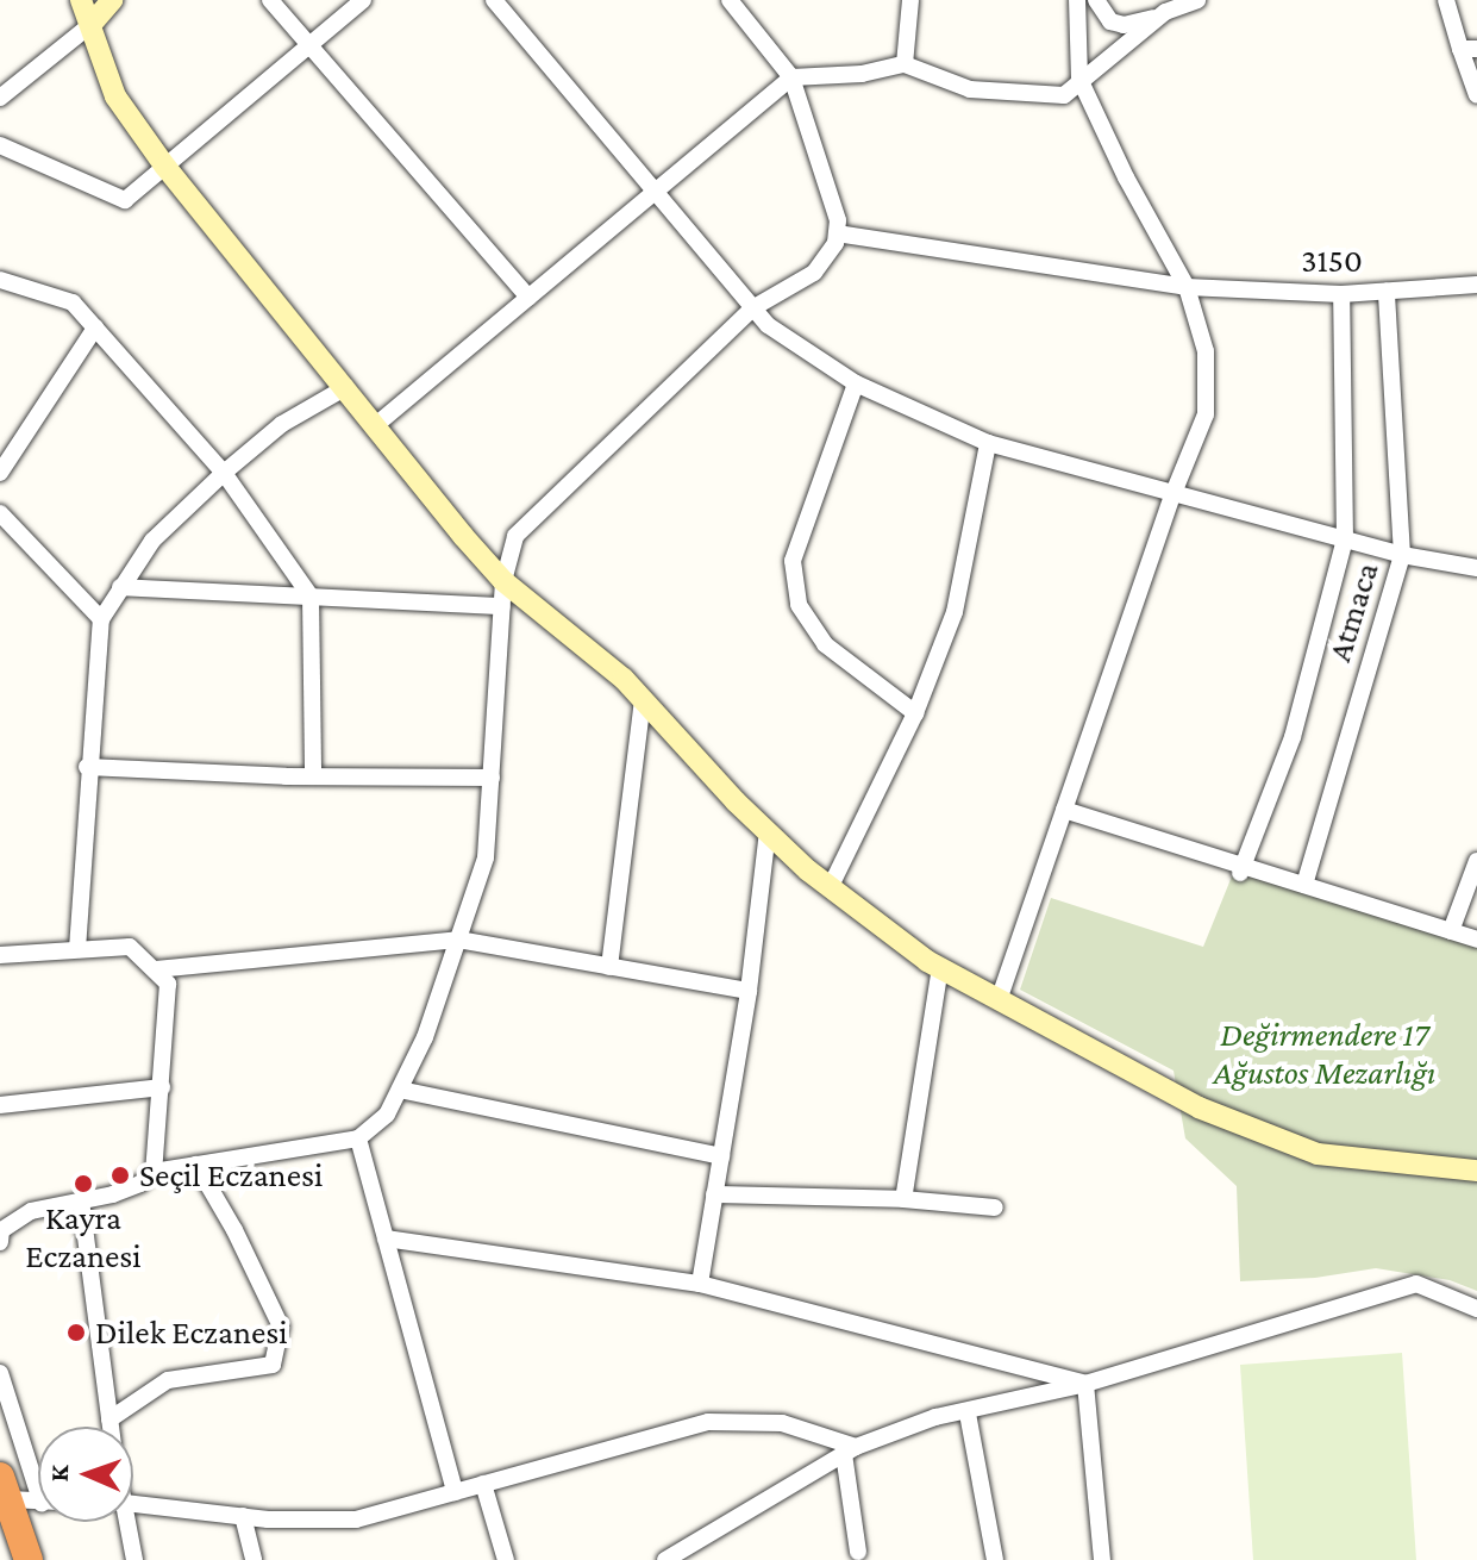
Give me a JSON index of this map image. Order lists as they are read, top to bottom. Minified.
{"streets":{"street":["3150","Atmaca"]},"crossings":[["3150","Atmaca"]],"parks":["Değirmendere 17 Ağustos Mezarlığı"],"places":["Seçil Eczanesi","Kayra Eczanesi","Dilek Eczanesi"],"north":"left"}
